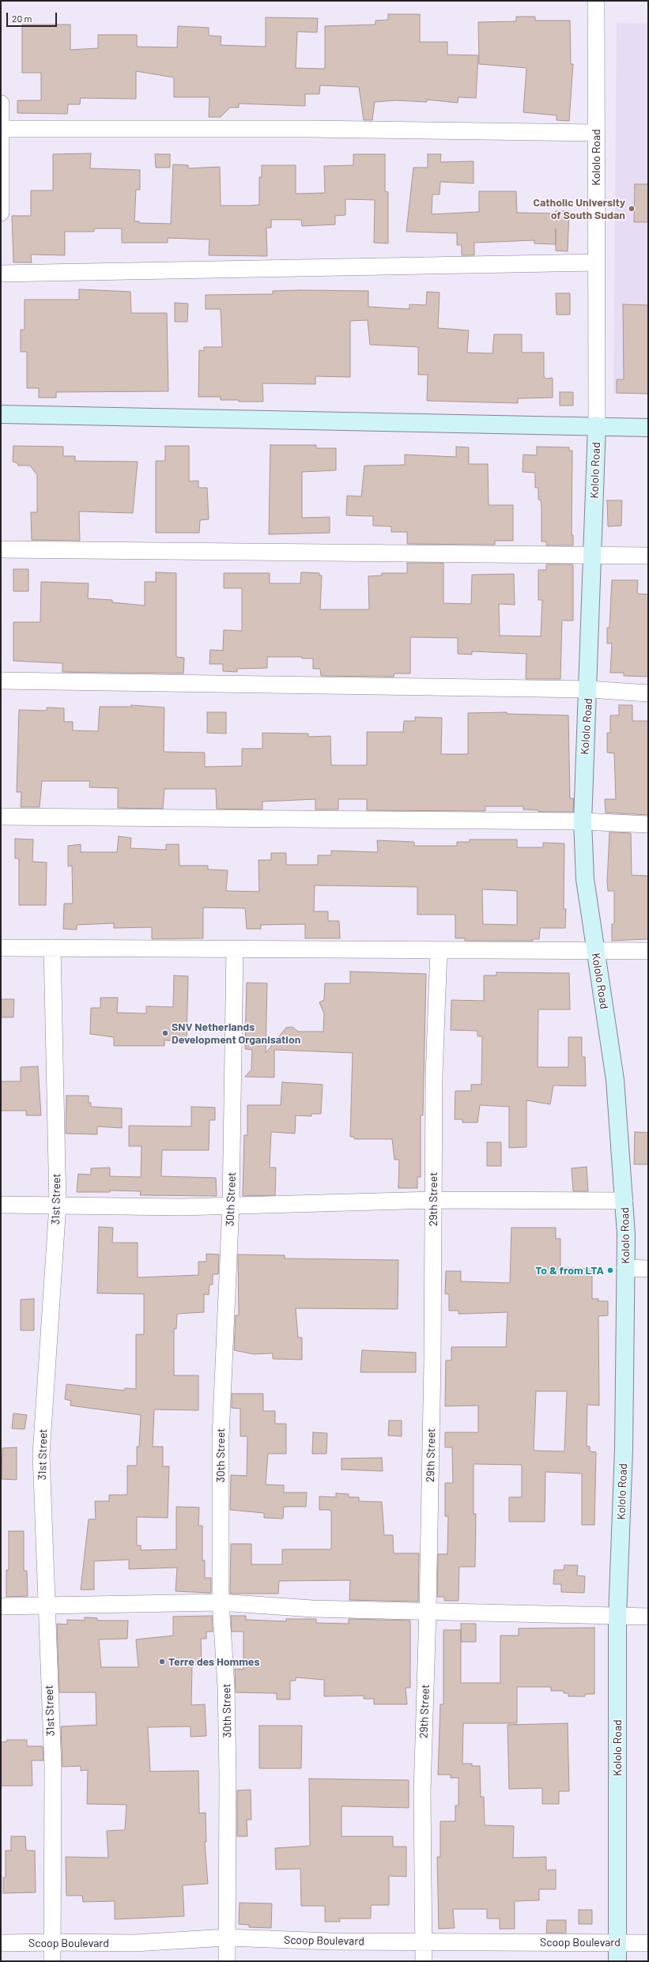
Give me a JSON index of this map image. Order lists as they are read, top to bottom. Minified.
{"streets":{"street":["Kololo Road","31st Street","30th Street","29th Street","Scoop Boulevard"]},"crossings":[["Kololo Road","Scoop Boulevard"],["31st Street","Scoop Boulevard"],["30th Street","Scoop Boulevard"],["29th Street","Scoop Boulevard"]],"places":["Catholic University of South Sudan","SNV Netherlands Development Organisation","To & from LTA","Terre des Hommes"],"scale_bar":"20 m"}
